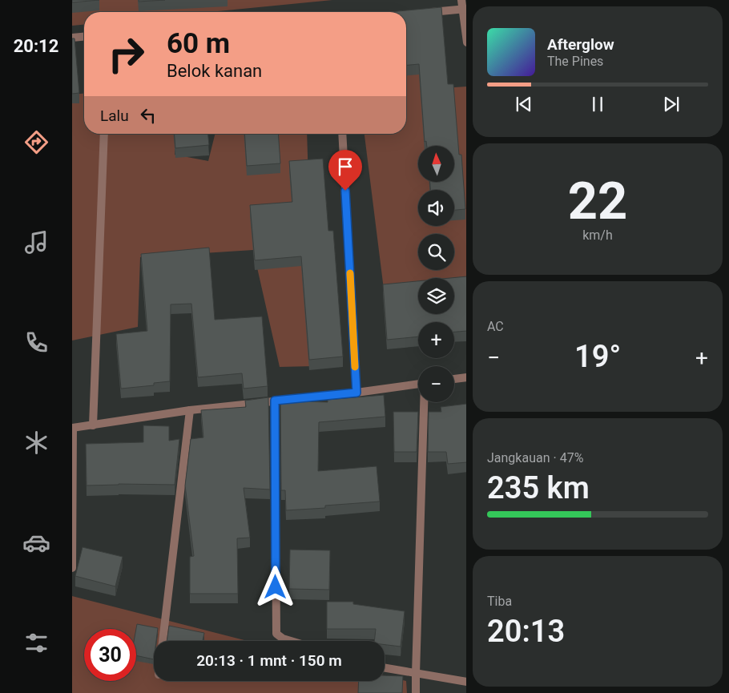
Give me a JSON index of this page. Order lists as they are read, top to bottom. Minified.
{"north":"top","page":{"tabs":"20:12","turn":["60 m","Belok kanan"],"song":["Afterglow","The Pines"],"then":"Lalu","tile":[["22","km/h"],"AC",["Jangkauan · 47%","235 km"],["Tiba","20:13"]],"map_buttons":["+","−"],"heat":["−","19°","+"],"limit":"30","trip":"20:13 · 1 mnt · 150 m"}}
